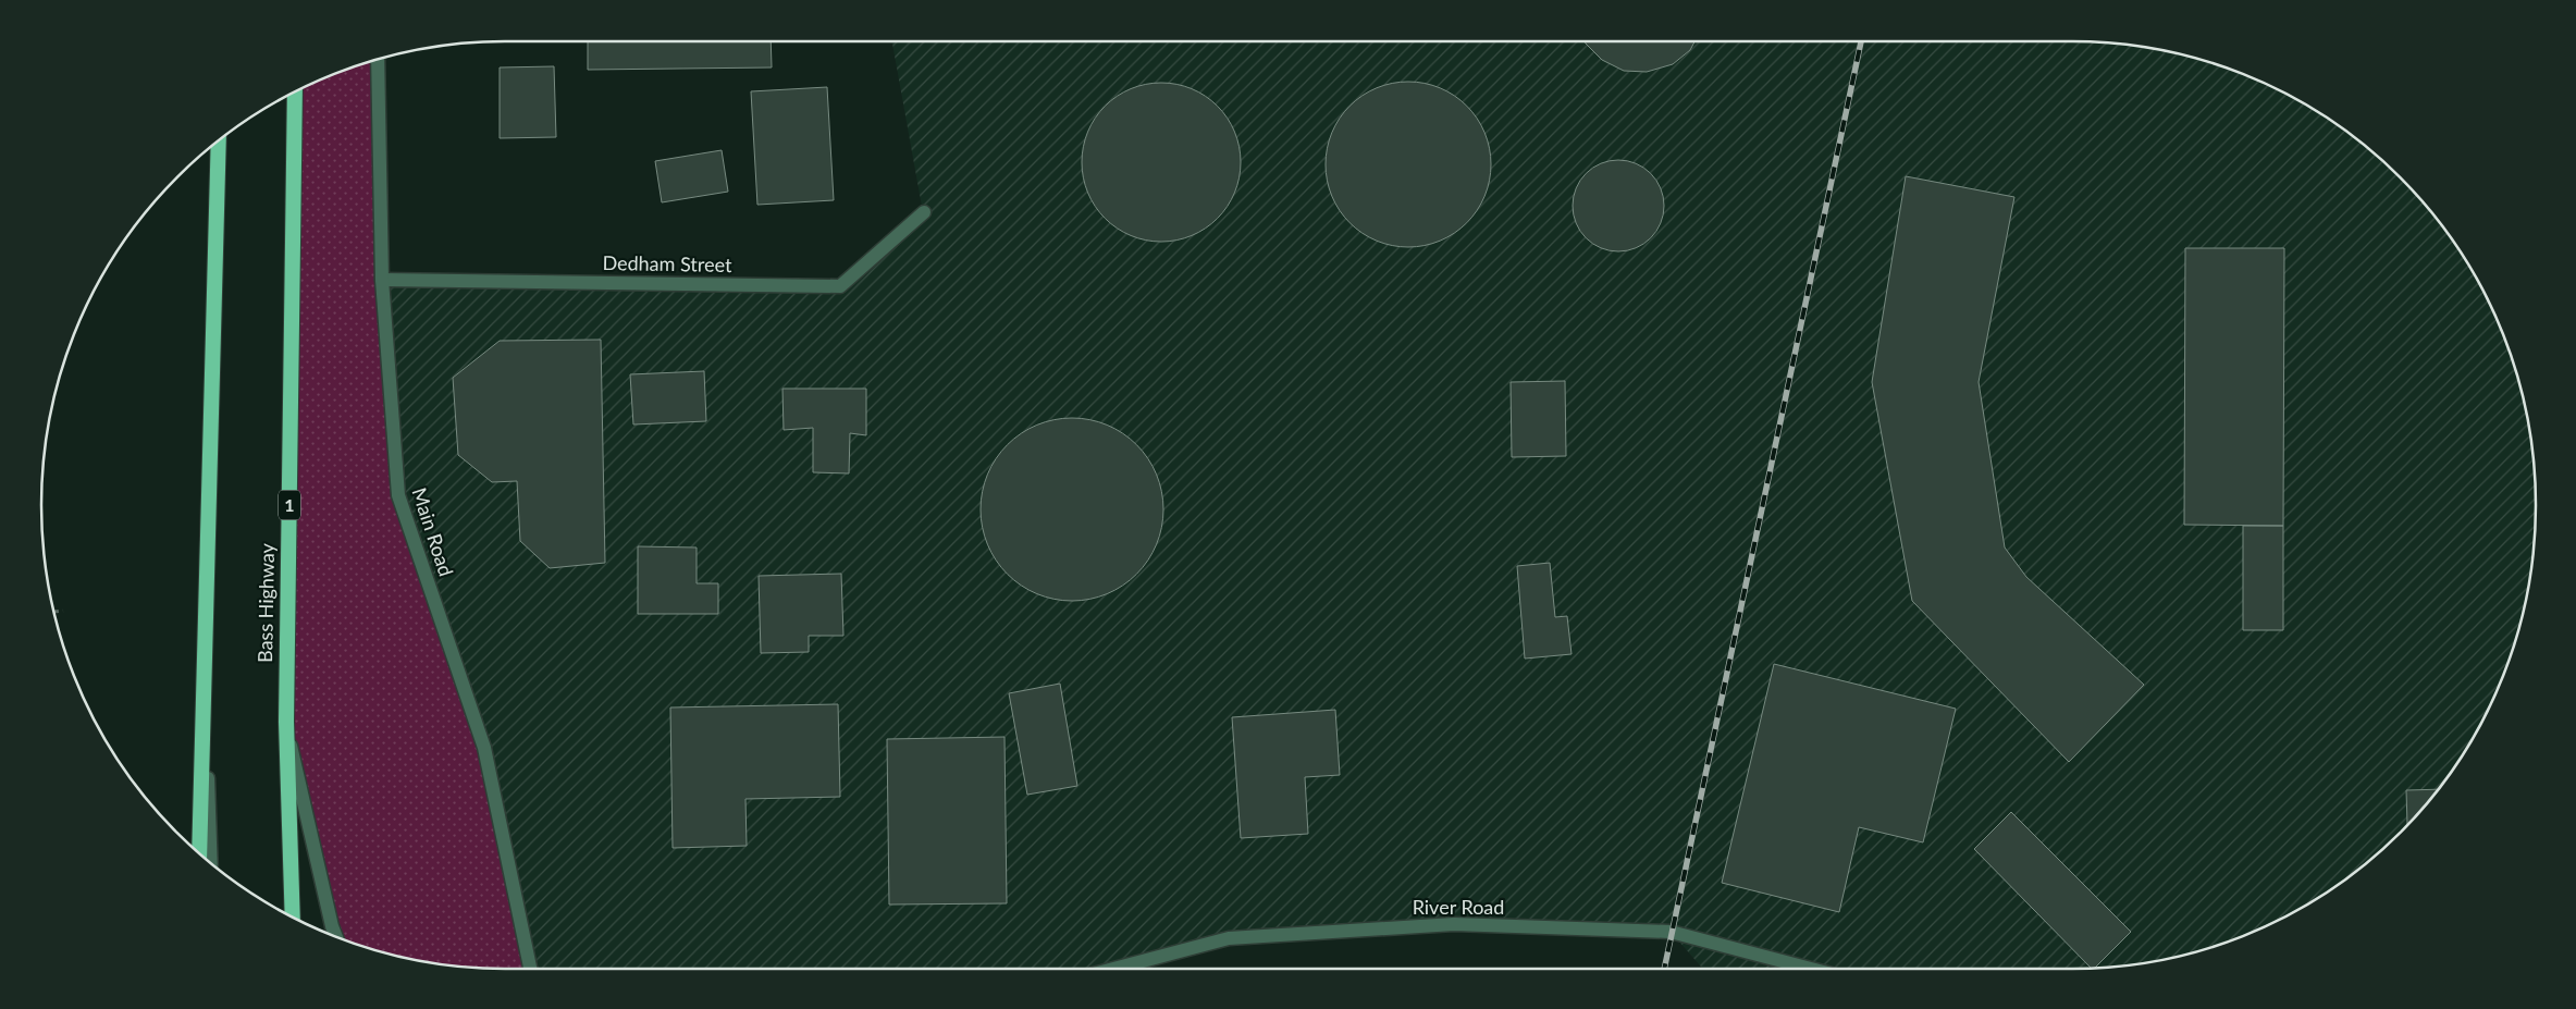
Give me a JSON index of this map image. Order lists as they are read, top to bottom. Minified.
{"streets":{"highway":["1","Bass Highway"],"street":["Dedham Street","Main Road","River Road"]},"crossings":[["Dedham Street","Main Road"]]}
